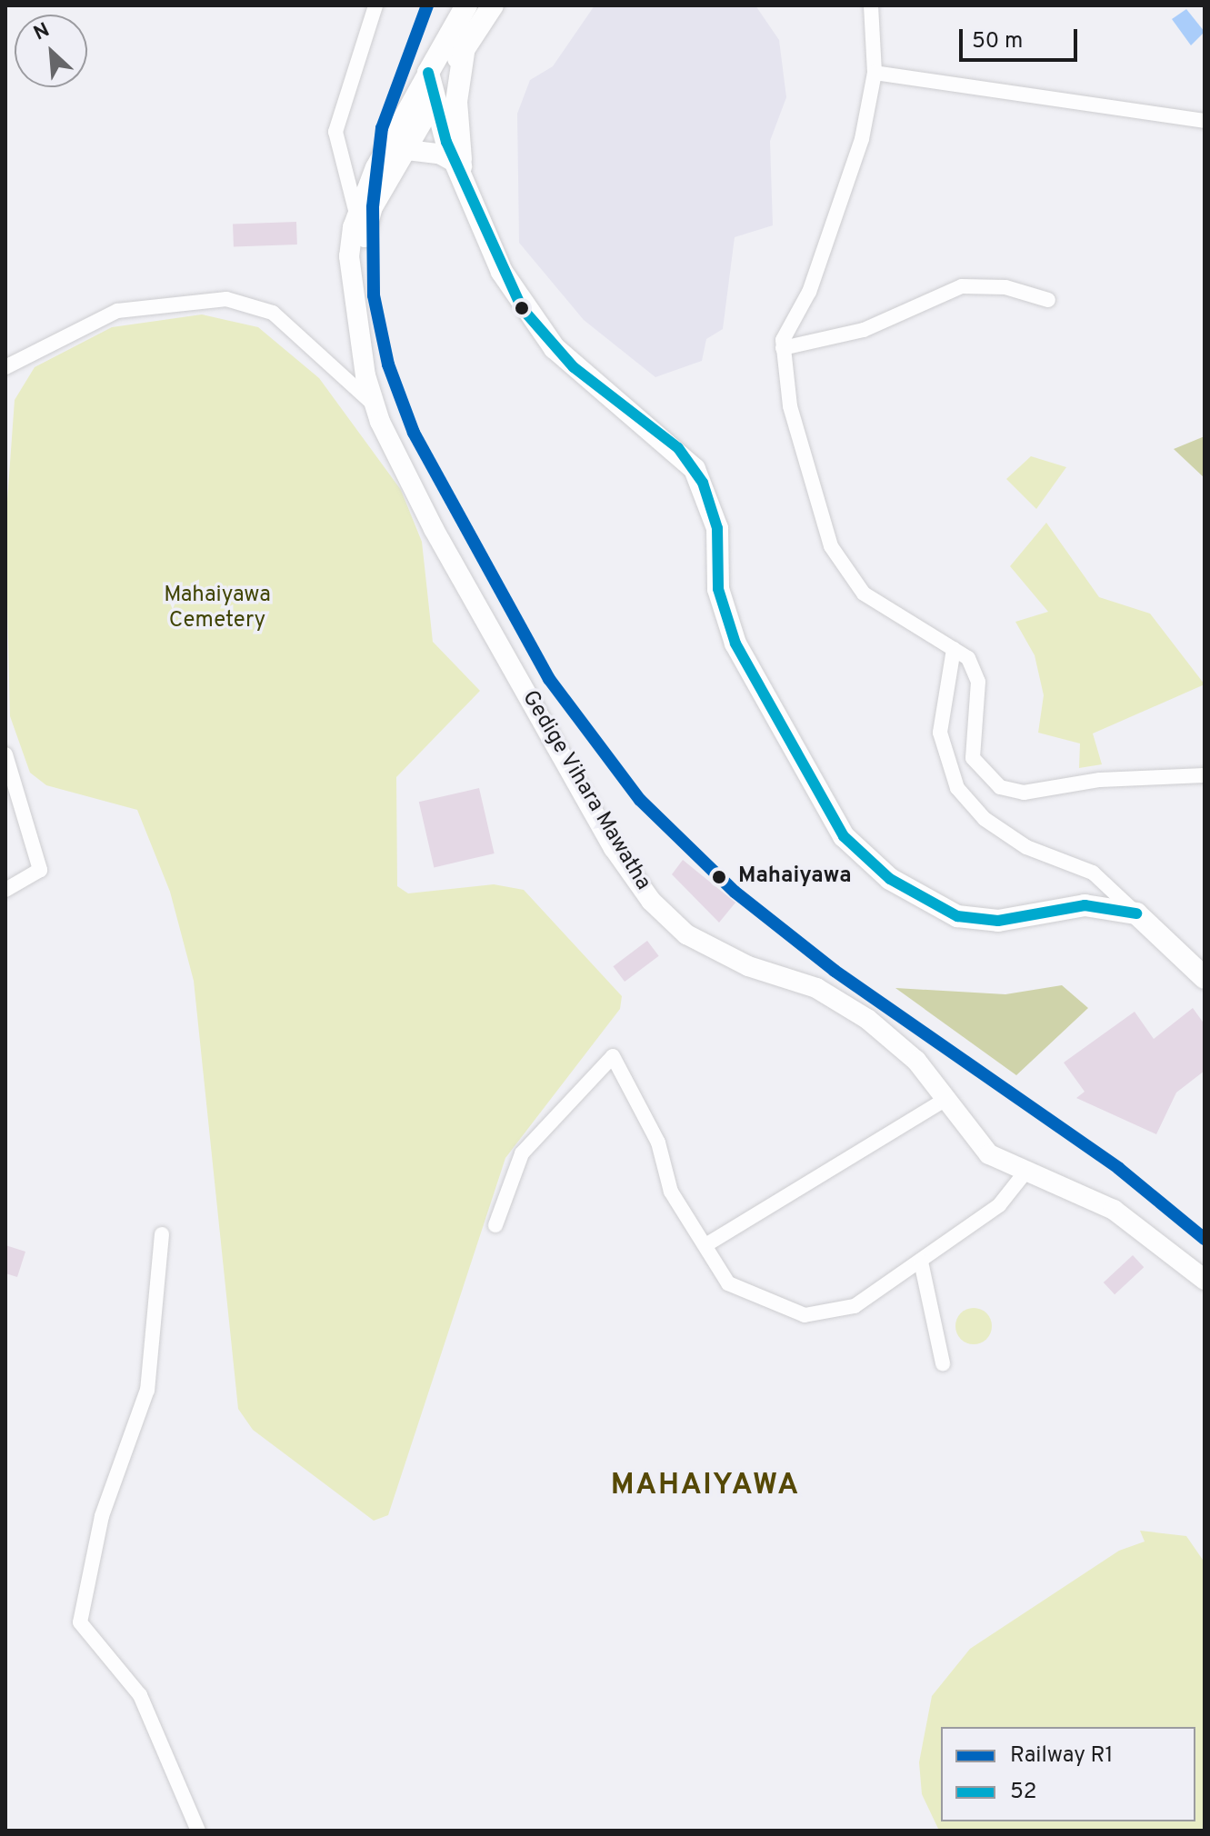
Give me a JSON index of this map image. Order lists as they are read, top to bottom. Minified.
{"streets":{"main road":["Gedige Vihara Mawatha"]},"districts":["MAHAIYAWA"],"parks":["Mahaiyawa Cemetery"],"places":["Mahaiyawa"],"lines":["rail line R1","transit line 52"],"legend":["Railway R1","52"],"scale_bar":"50 m","north":"top left"}
